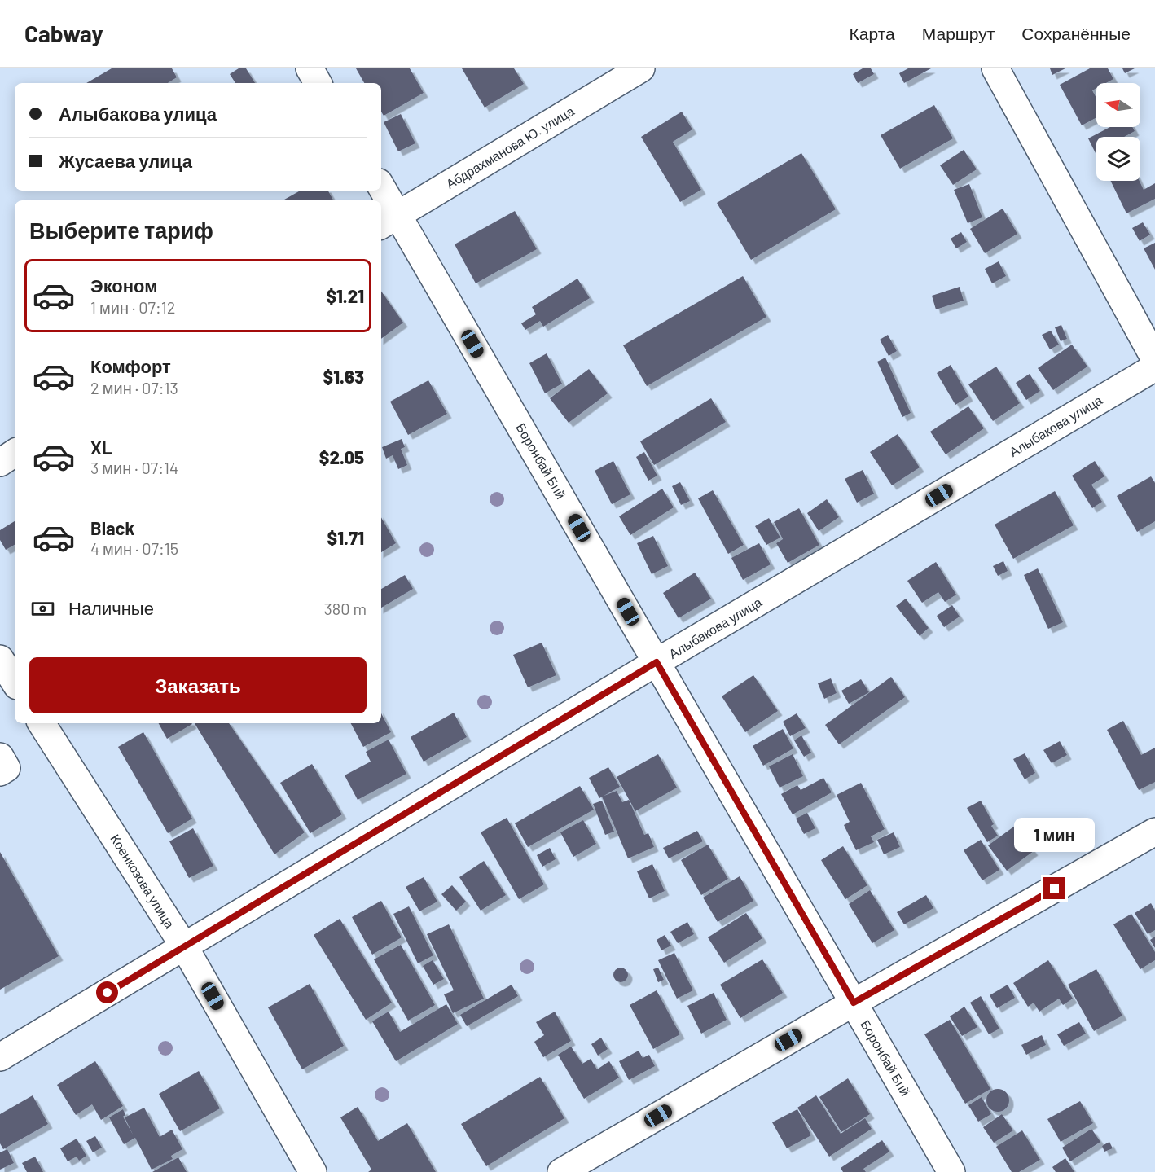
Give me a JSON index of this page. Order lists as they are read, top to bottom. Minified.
{"streets":{"street":["Абдрахманова Ю. улица","Алыбакова улица","Боронбай Бий","Коенкозова улица"]},"crossings":[["Абдрахманова Ю. улица","Боронбай Бий"],["Алыбакова улица","Боронбай Бий"],["Алыбакова улица","Коенкозова улица"]],"north":"left","page":{"header":"Cabway","nav":["Карта","Маршрут","Сохранённые"],"banner":["Алыбакова улица","Жусаева улица"],"heading":"Выберите тариф","list":[{"name":"Эконом","note":"1 мин · 07:12","value":"$1.21"},{"name":"Комфорт","note":"2 мин · 07:13","value":"$1.63"},{"name":"XL","note":"3 мин · 07:14","value":"$2.05"},{"name":"Black","note":"4 мин · 07:15","value":"$1.71"}],"pay":["Наличные","380 m"],"buttons":"Заказать","bubble":"1 мин"}}
